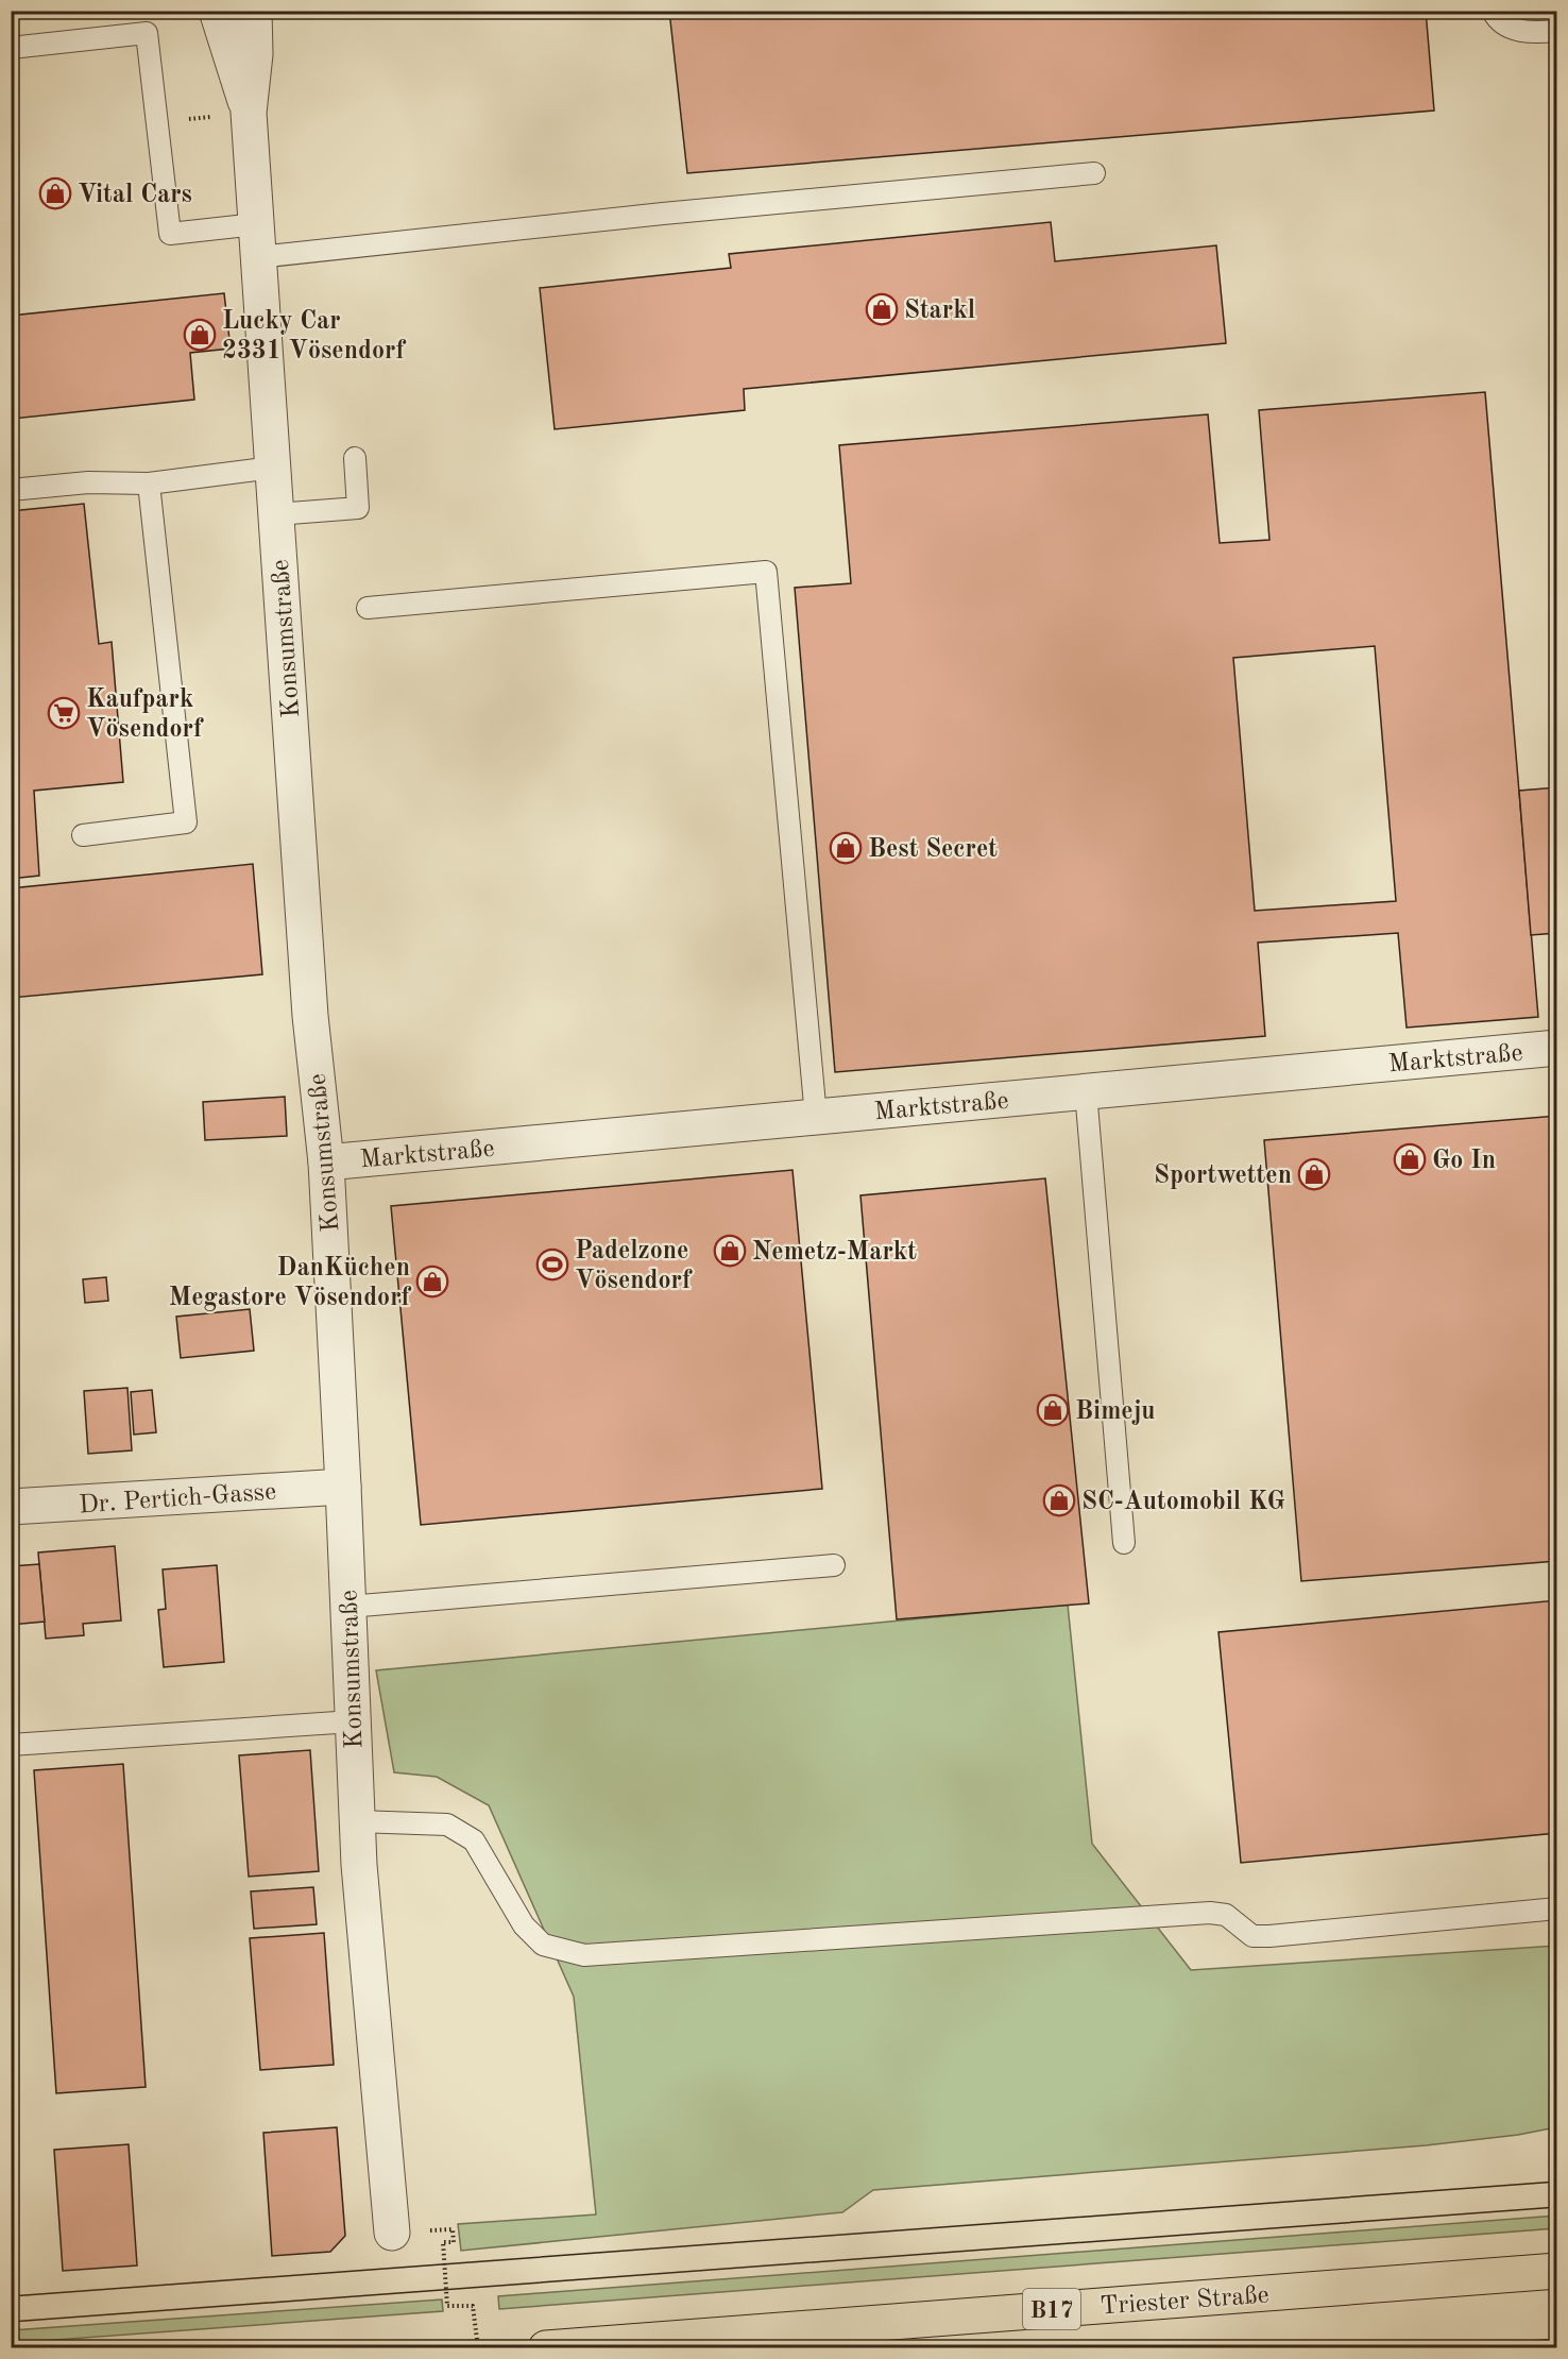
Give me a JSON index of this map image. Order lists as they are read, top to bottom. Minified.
{"streets":{"main road":["Triester Straße","B17"],"street":["Konsumstraße","Marktstraße","Dr. Pertich-Gasse"]},"crossings":[["Konsumstraße","Marktstraße"],["Konsumstraße","Dr. Pertich-Gasse"]],"places":{"shop":["Vital Cars","Starkl","Lucky Car 2331 Vösendorf","Best Secret","Go In","Sportwetten","Nemetz-Markt","DanKüchen Megastore Vösendorf","Bimeju","SC-Automobil KG"],"supermarket":["Kaufpark Vösendorf"],"sports":["Padelzone Vösendorf"]}}
